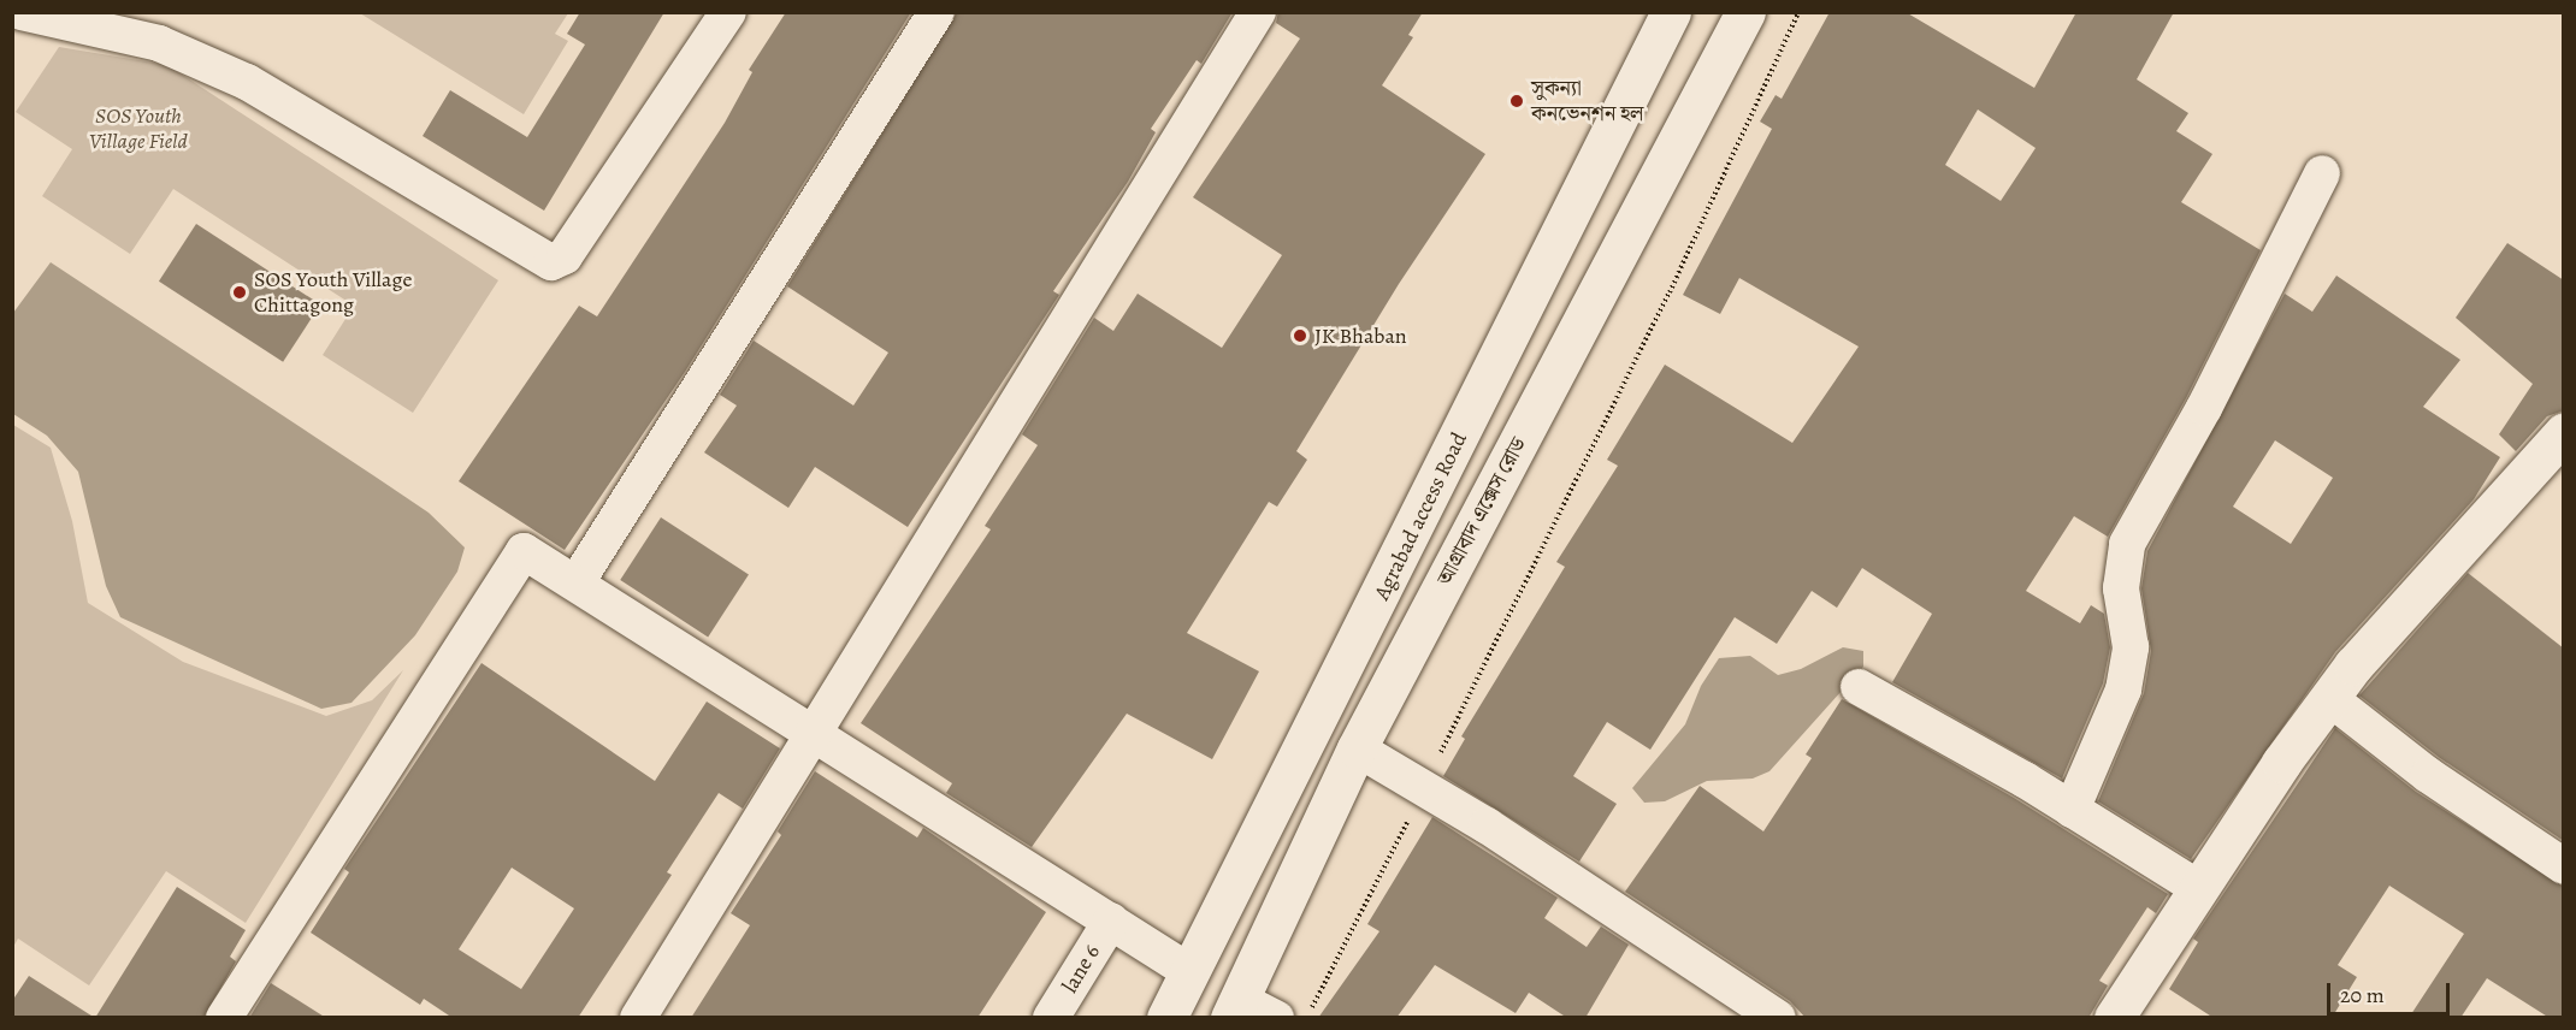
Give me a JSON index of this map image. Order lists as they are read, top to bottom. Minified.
{"streets":{"main road":["আগ্রাবাদ এক্সেস রোড","Agrabad access Road"],"street":["lane 6"]},"parks":["SOS Youth Village Field"],"places":["সুকন্যা কনভেনশন হল","SOS Youth Village Chittagong","JK Bhaban"],"scale_bar":"20 m"}
